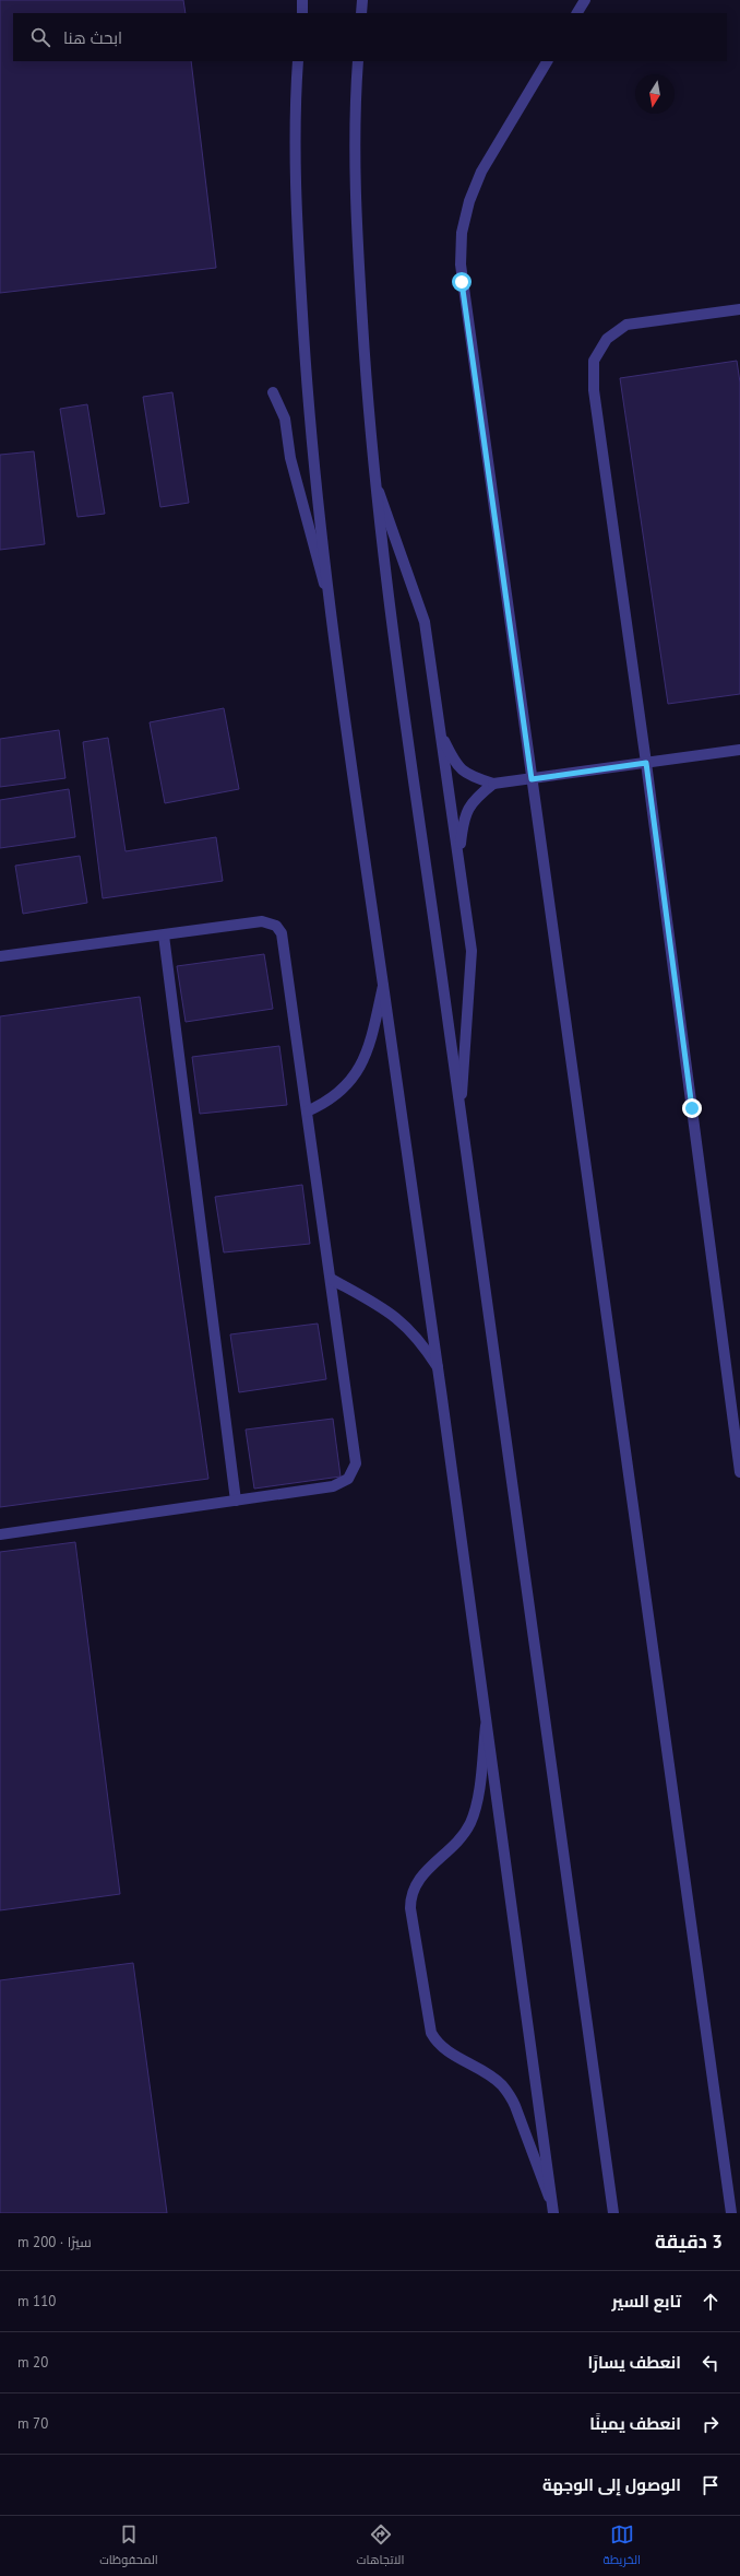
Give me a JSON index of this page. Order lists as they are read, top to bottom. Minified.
{"north":"bottom","page":{"search":"ابحث هنا","heading":["3 دقيقة","سيرًا · 200 m"],"list":[["تابع السير","110 m"],["انعطف يسارًا","20 m"],["انعطف يمينًا","70 m"],"الوصول إلى الوجهة"],"nav":["الخريطة","الاتجاهات","المحفوظات"]}}
